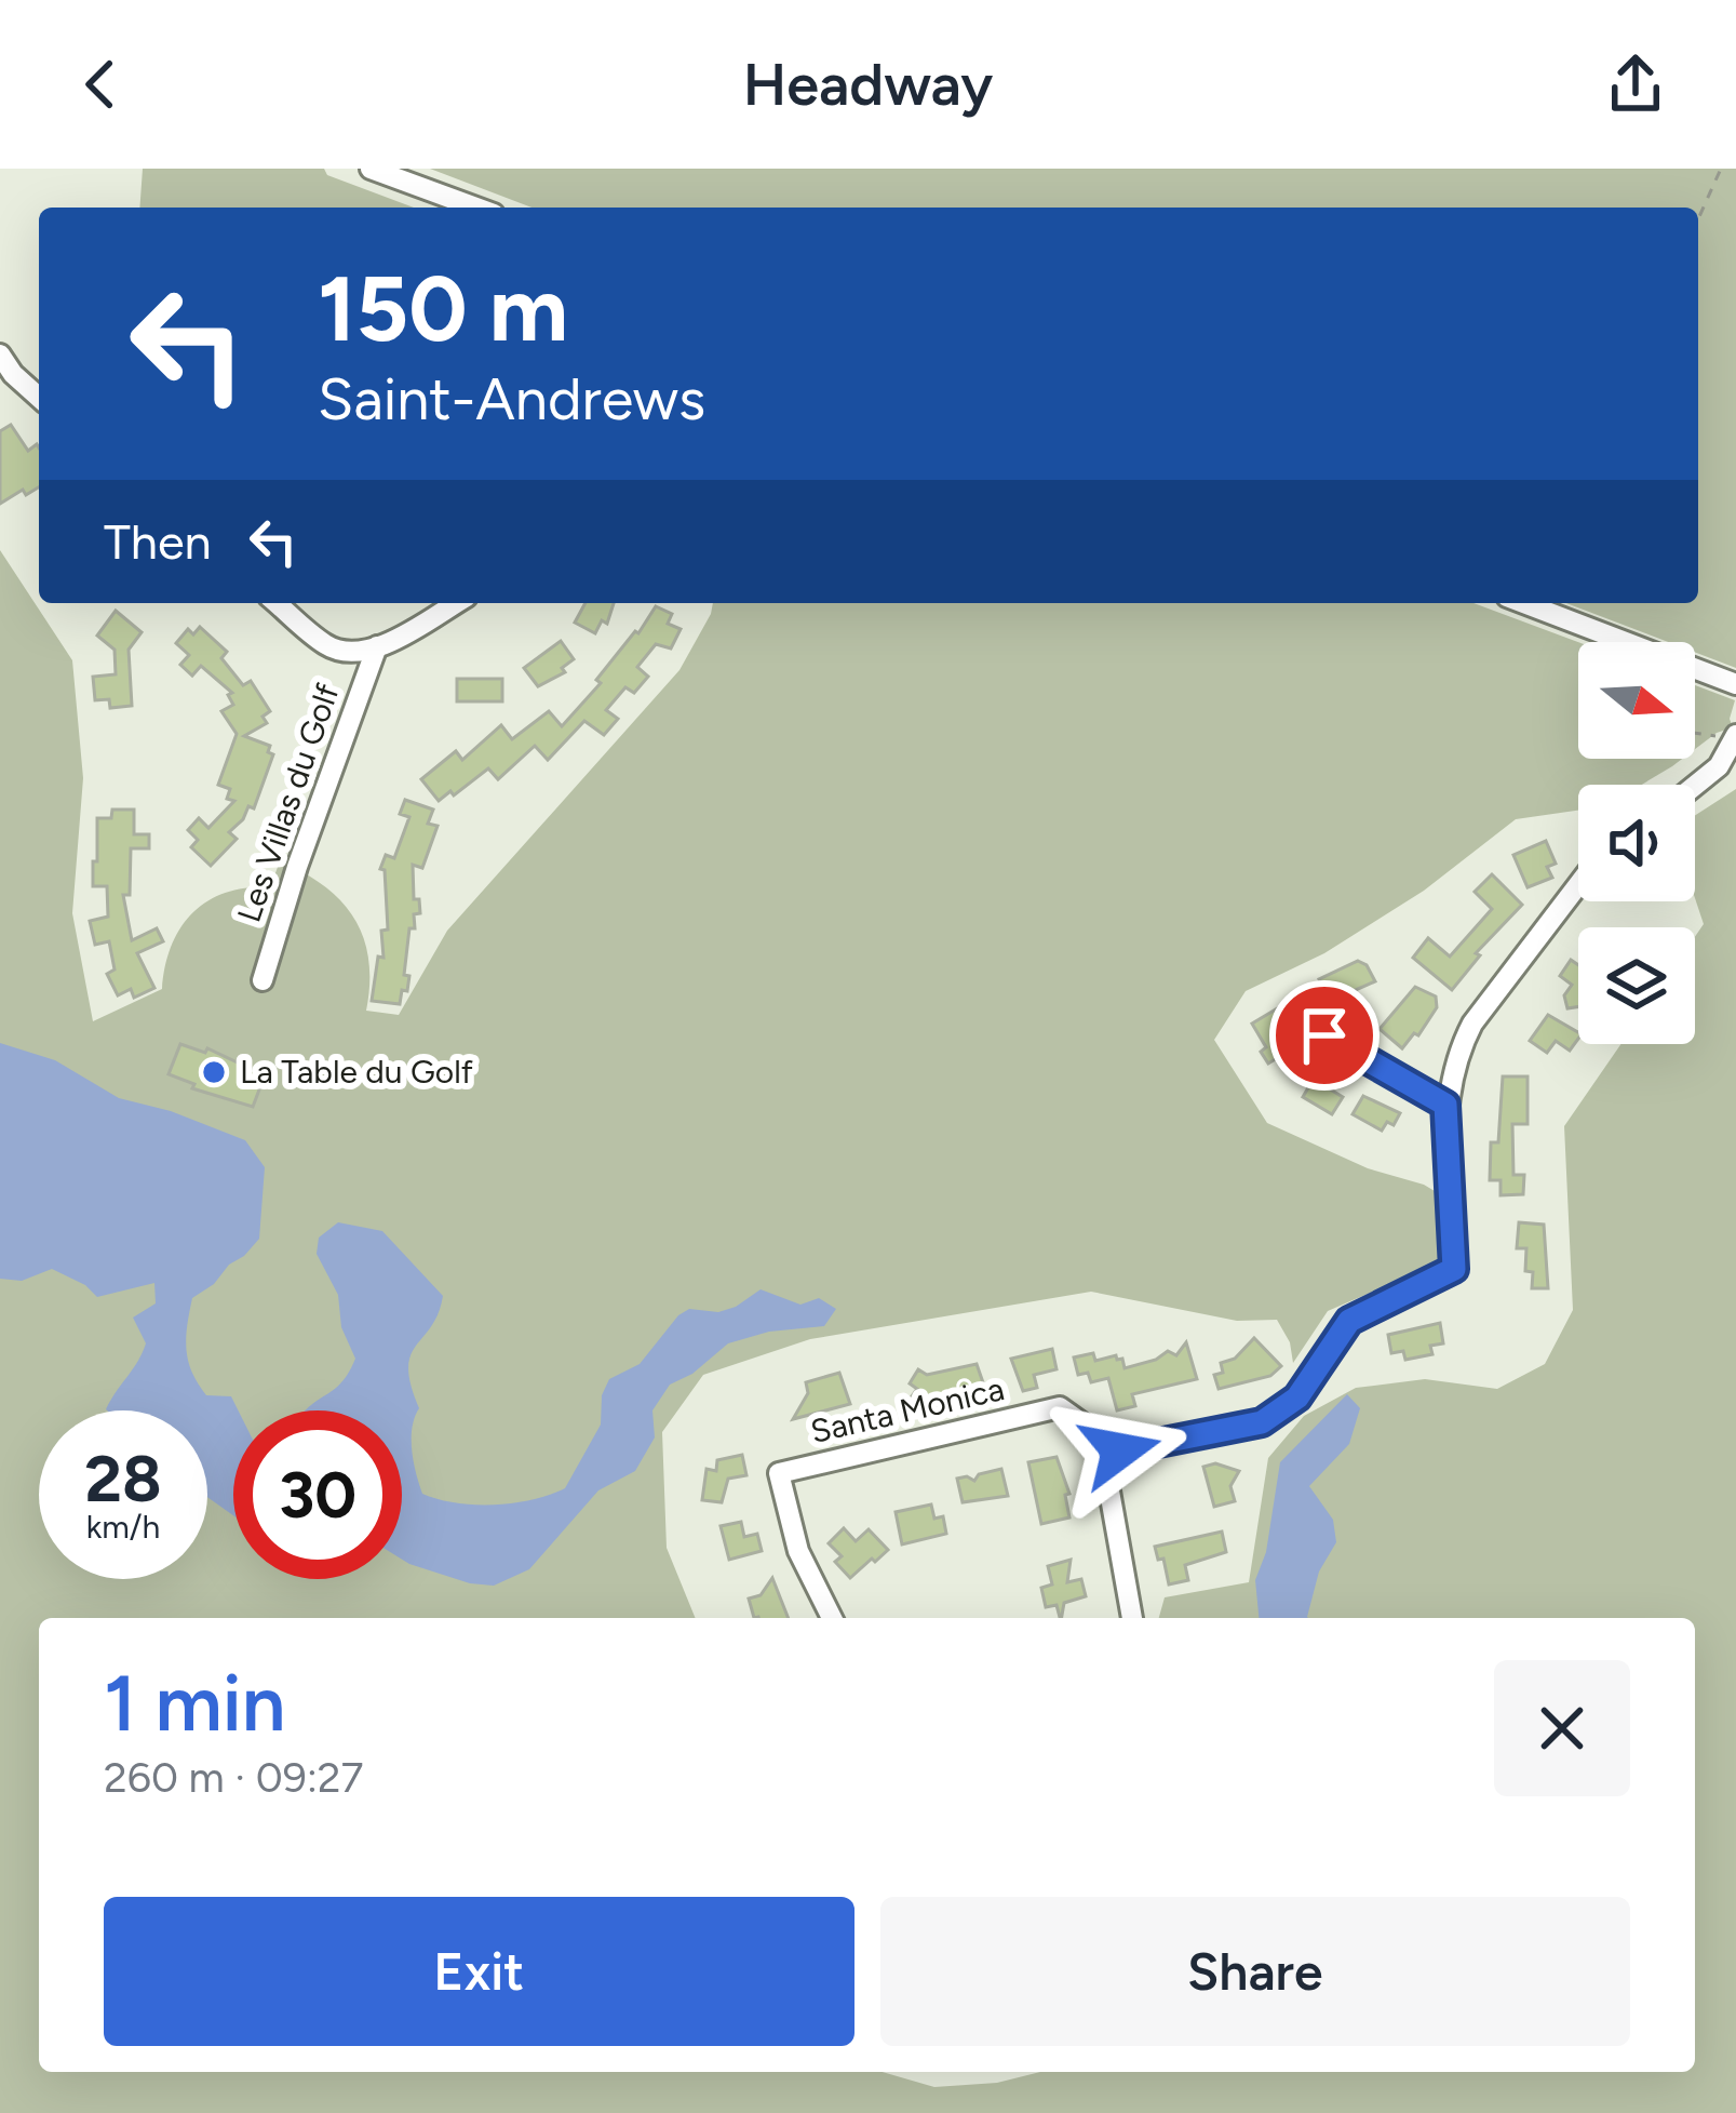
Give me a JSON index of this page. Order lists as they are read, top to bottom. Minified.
{"streets":{"street":["Les Villas du Golf","Santa Monica"]},"places":["La Table du Golf"],"north":"right","page":{"header":"Headway","turn":["150 m","Saint-Andrews"],"then":"Then","speed":"28 km/h","limit":"30","heading":["1 min","260 m · 09:27"],"buttons":["Exit","Share"]}}
